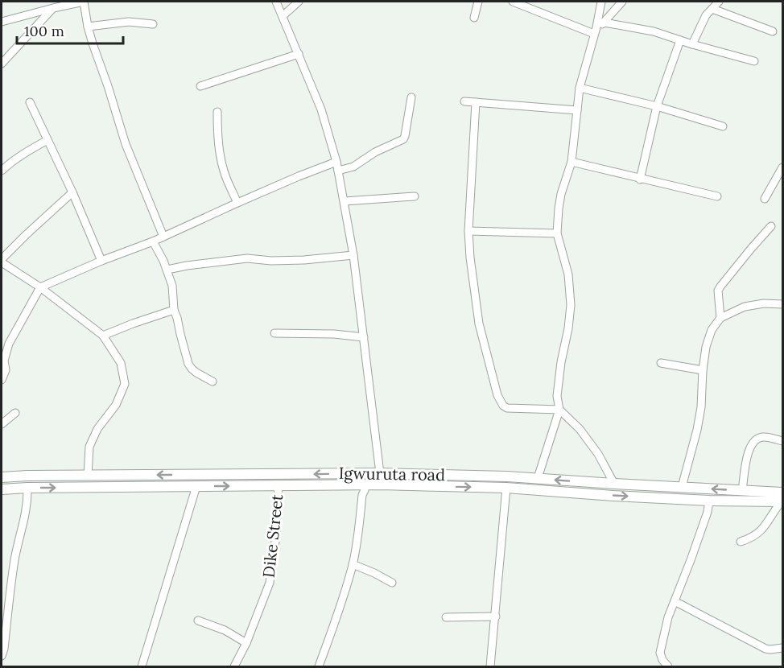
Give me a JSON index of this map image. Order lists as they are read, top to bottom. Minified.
{"streets":{"main road":["Igwuruta road"],"street":["Dike Street"]},"crossings":[["Igwuruta road","Dike Street"]],"scale_bar":"100 m"}
